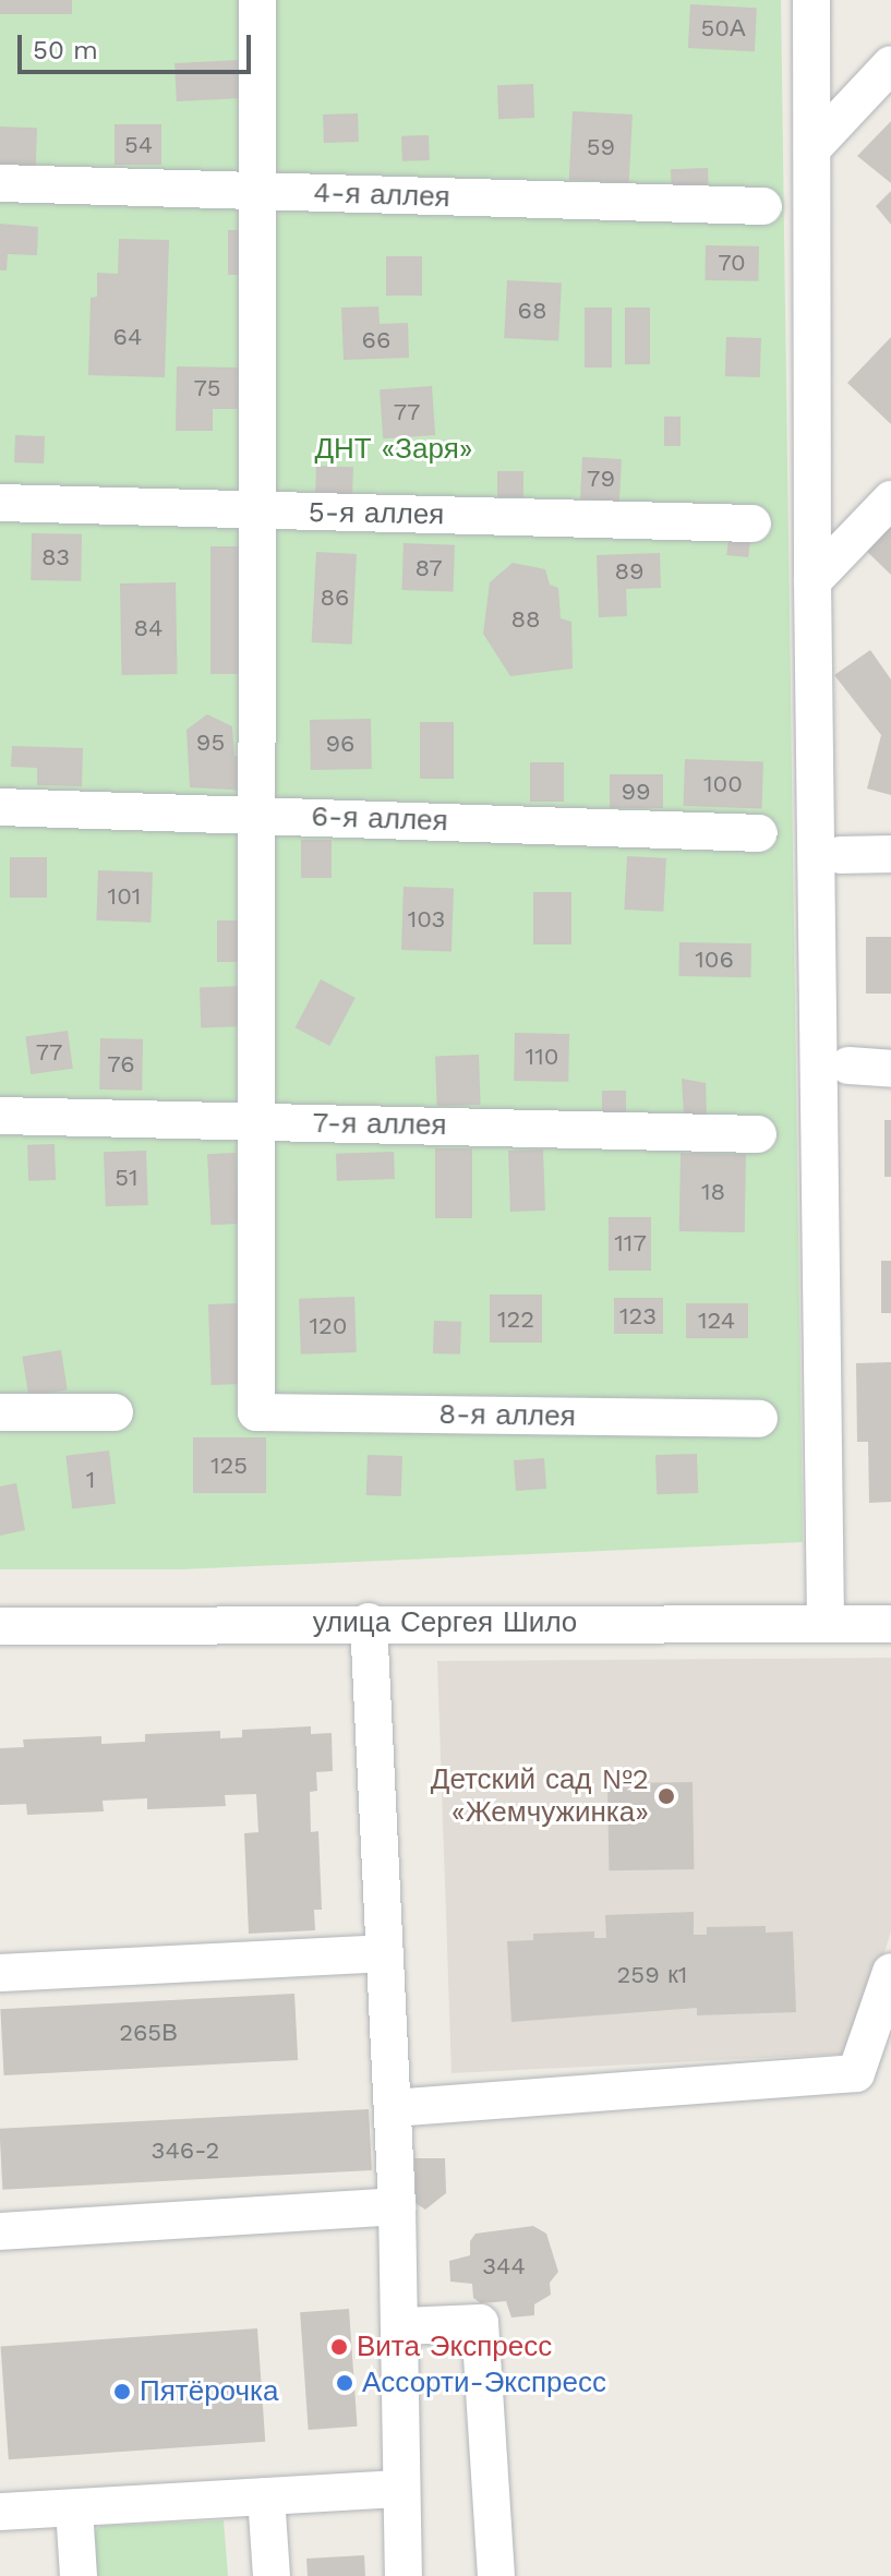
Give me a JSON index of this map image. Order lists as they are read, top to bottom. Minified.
{"streets":{"street":["4-я аллея","5-я аллея","6-я аллея","7-я аллея","8-я аллея","улица Сергея Шило"]},"crossings":[["7-я аллея","8-я аллея"]],"parks":["ДНТ «Заря»"],"places":["Детский сад №2 «Жемчужинка»","Вита Экспресс","Ассорти-Экспресс","Пятёрочка"],"house_numbers":["50А","54","59","70","68","64","66","75","77","79","83","87","89","86","88","84","95","96","100","99","101","103","106","77","110","76","51","18","117","123","122","124","120","125","1","259 к1","265В","346-2","344"],"scale_bar":"50 m"}
